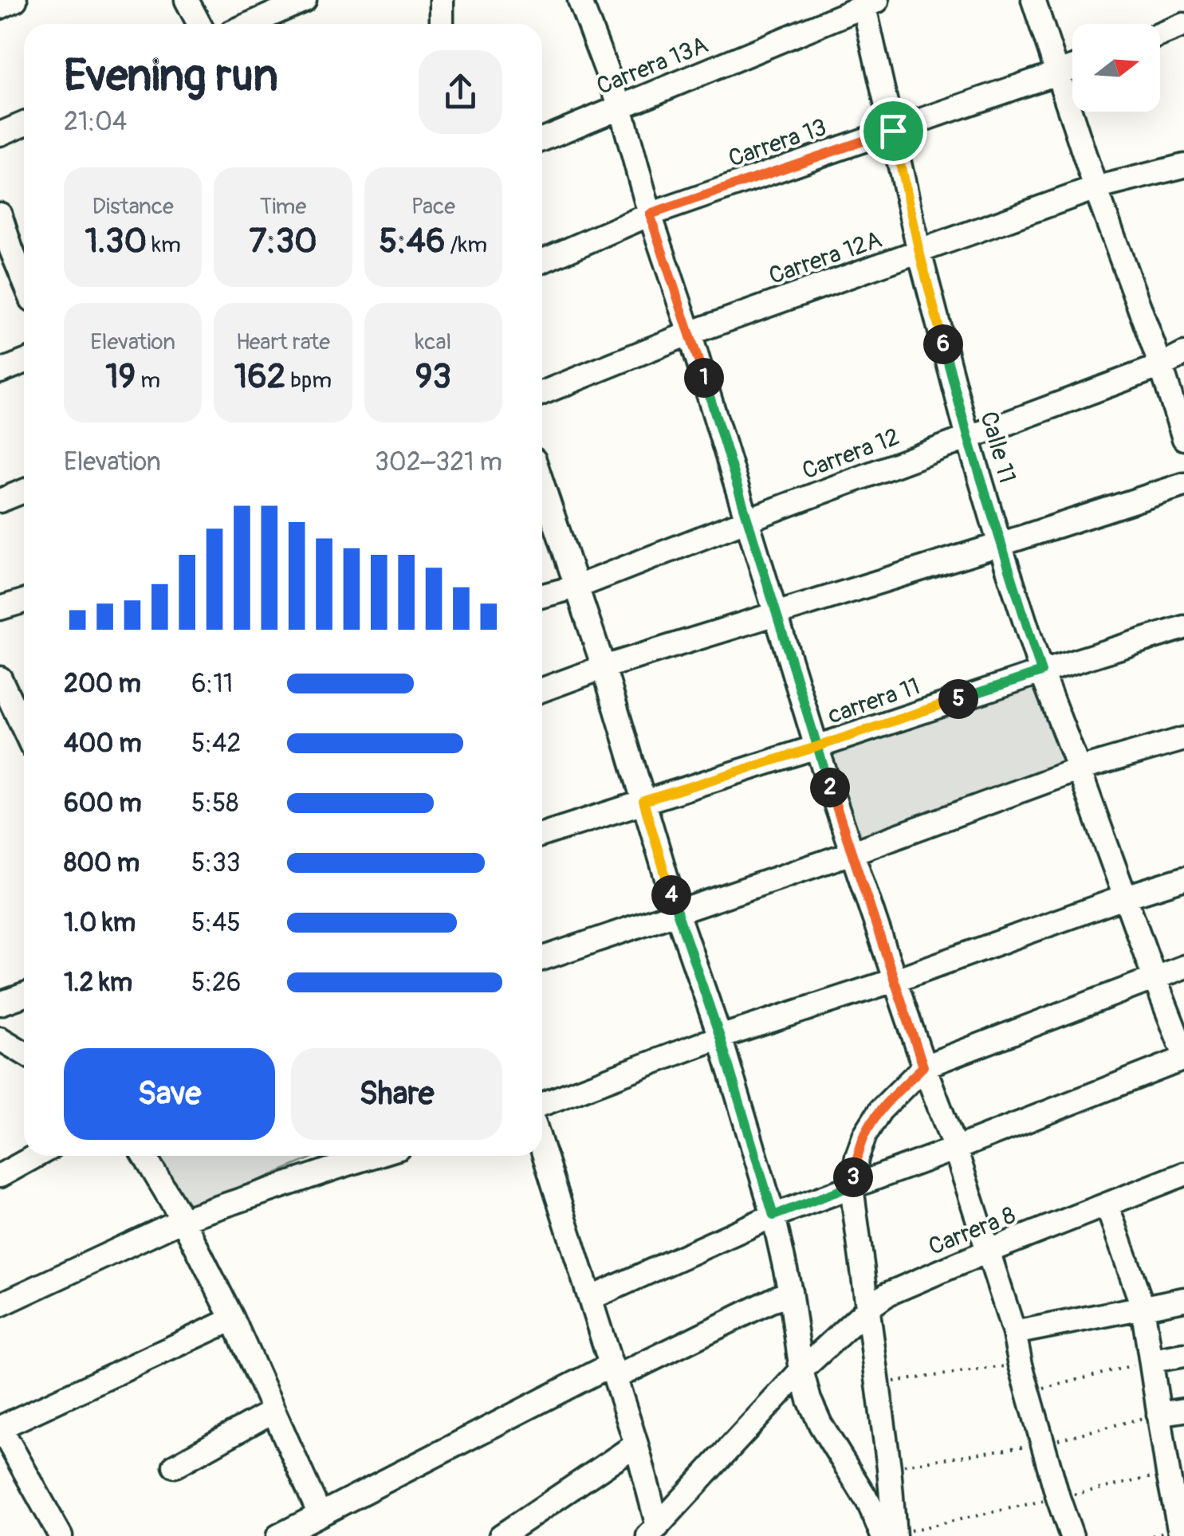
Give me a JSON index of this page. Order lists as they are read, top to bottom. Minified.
{"streets":{"street":["Carrera 13A","Carrera 13","Carrera 12A","Calle 11","Carrera 12","carrera 11","Carrera 8"]},"crossings":[["Carrera 13A","Calle 11"],["Carrera 13","Calle 11"],["Carrera 12A","Calle 11"],["Calle 11","Carrera 12"],["Calle 11","carrera 11"]],"north":"right","page":{"heading":["Evening run","21:04"],"stats":[["Distance","1.30 km"],["Time","7:30"],["Pace","5:46 /km"],["Elevation","19 m"],["Heart rate","162 bpm"],["kcal","93"]],"pins":["6","1","5","2","4","3"],"chart":["Elevation","302–321 m"],"list":[{"name":"200 m","note":"6:11"},{"name":"400 m","note":"5:42"},{"name":"600 m","note":"5:58"},{"name":"800 m","note":"5:33"},{"name":"1.0 km","note":"5:45"},{"name":"1.2 km","note":"5:26"}],"buttons":["Save","Share"]}}
